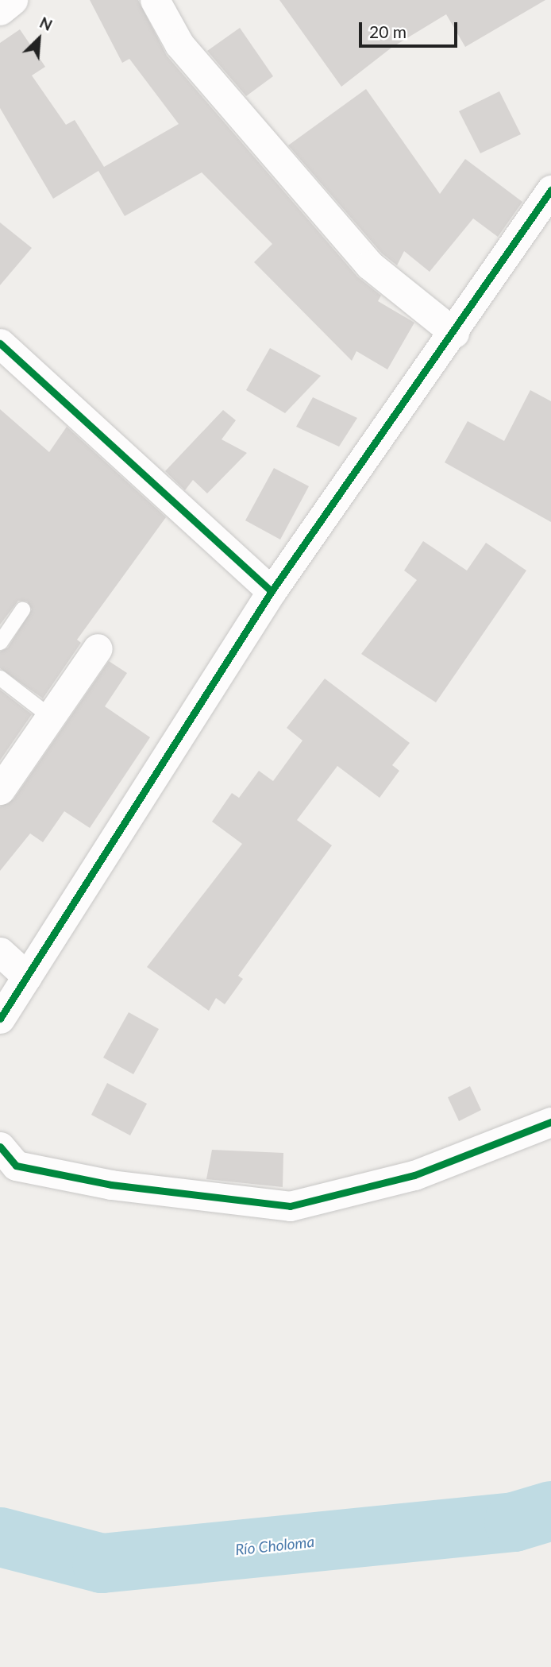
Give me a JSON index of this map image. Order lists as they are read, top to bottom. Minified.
{"water":["Río Choloma"],"scale_bar":"20 m","north":"top right"}
